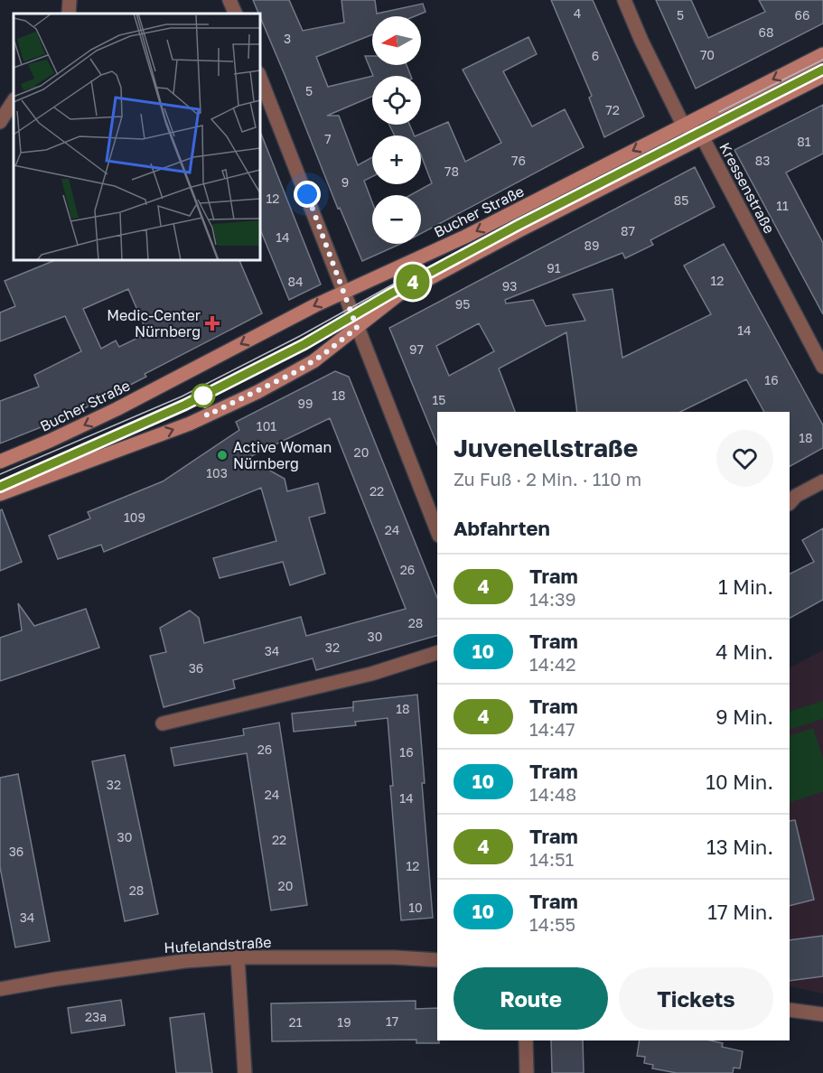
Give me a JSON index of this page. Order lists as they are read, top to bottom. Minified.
{"streets":{"main road":["Bucher Straße"],"street":["Kressenstraße","Hufelandstraße"]},"crossings":[["Kressenstraße","Bucher Straße"]],"places":{"health":["Medic-Center Nürnberg"],"other":["Active Woman Nürnberg"]},"lines":["tram line 4"],"house_numbers":["4","5","66","68","3","70","6","5","72","7","81","76","83","78","9","12","85","11","87","14","89","91","12","84","93","95","14","97","16","18","15","99","101","18","20","103","22","109","24","26","28","30","32","34","36","18","26","16","32","24","14","30","22","36","12","20","28","10","34","23a","17","21","19"],"north":"left","page":{"on_map":"4","map_buttons":["+","−"],"heading":[["Juvenellstraße","Zu Fuß · 2 Min. · 110 m"],"Abfahrten"],"list":[{"mark":"4","name":"Tram","note":"14:39","value":"1 Min."},{"mark":"10","name":"Tram","note":"14:42","value":"4 Min."},{"mark":"4","name":"Tram","note":"14:47","value":"9 Min."},{"mark":"10","name":"Tram","note":"14:48","value":"10 Min."},{"mark":"4","name":"Tram","note":"14:51","value":"13 Min."},{"mark":"10","name":"Tram","note":"14:55","value":"17 Min."}],"buttons":["Route","Tickets"]}}
